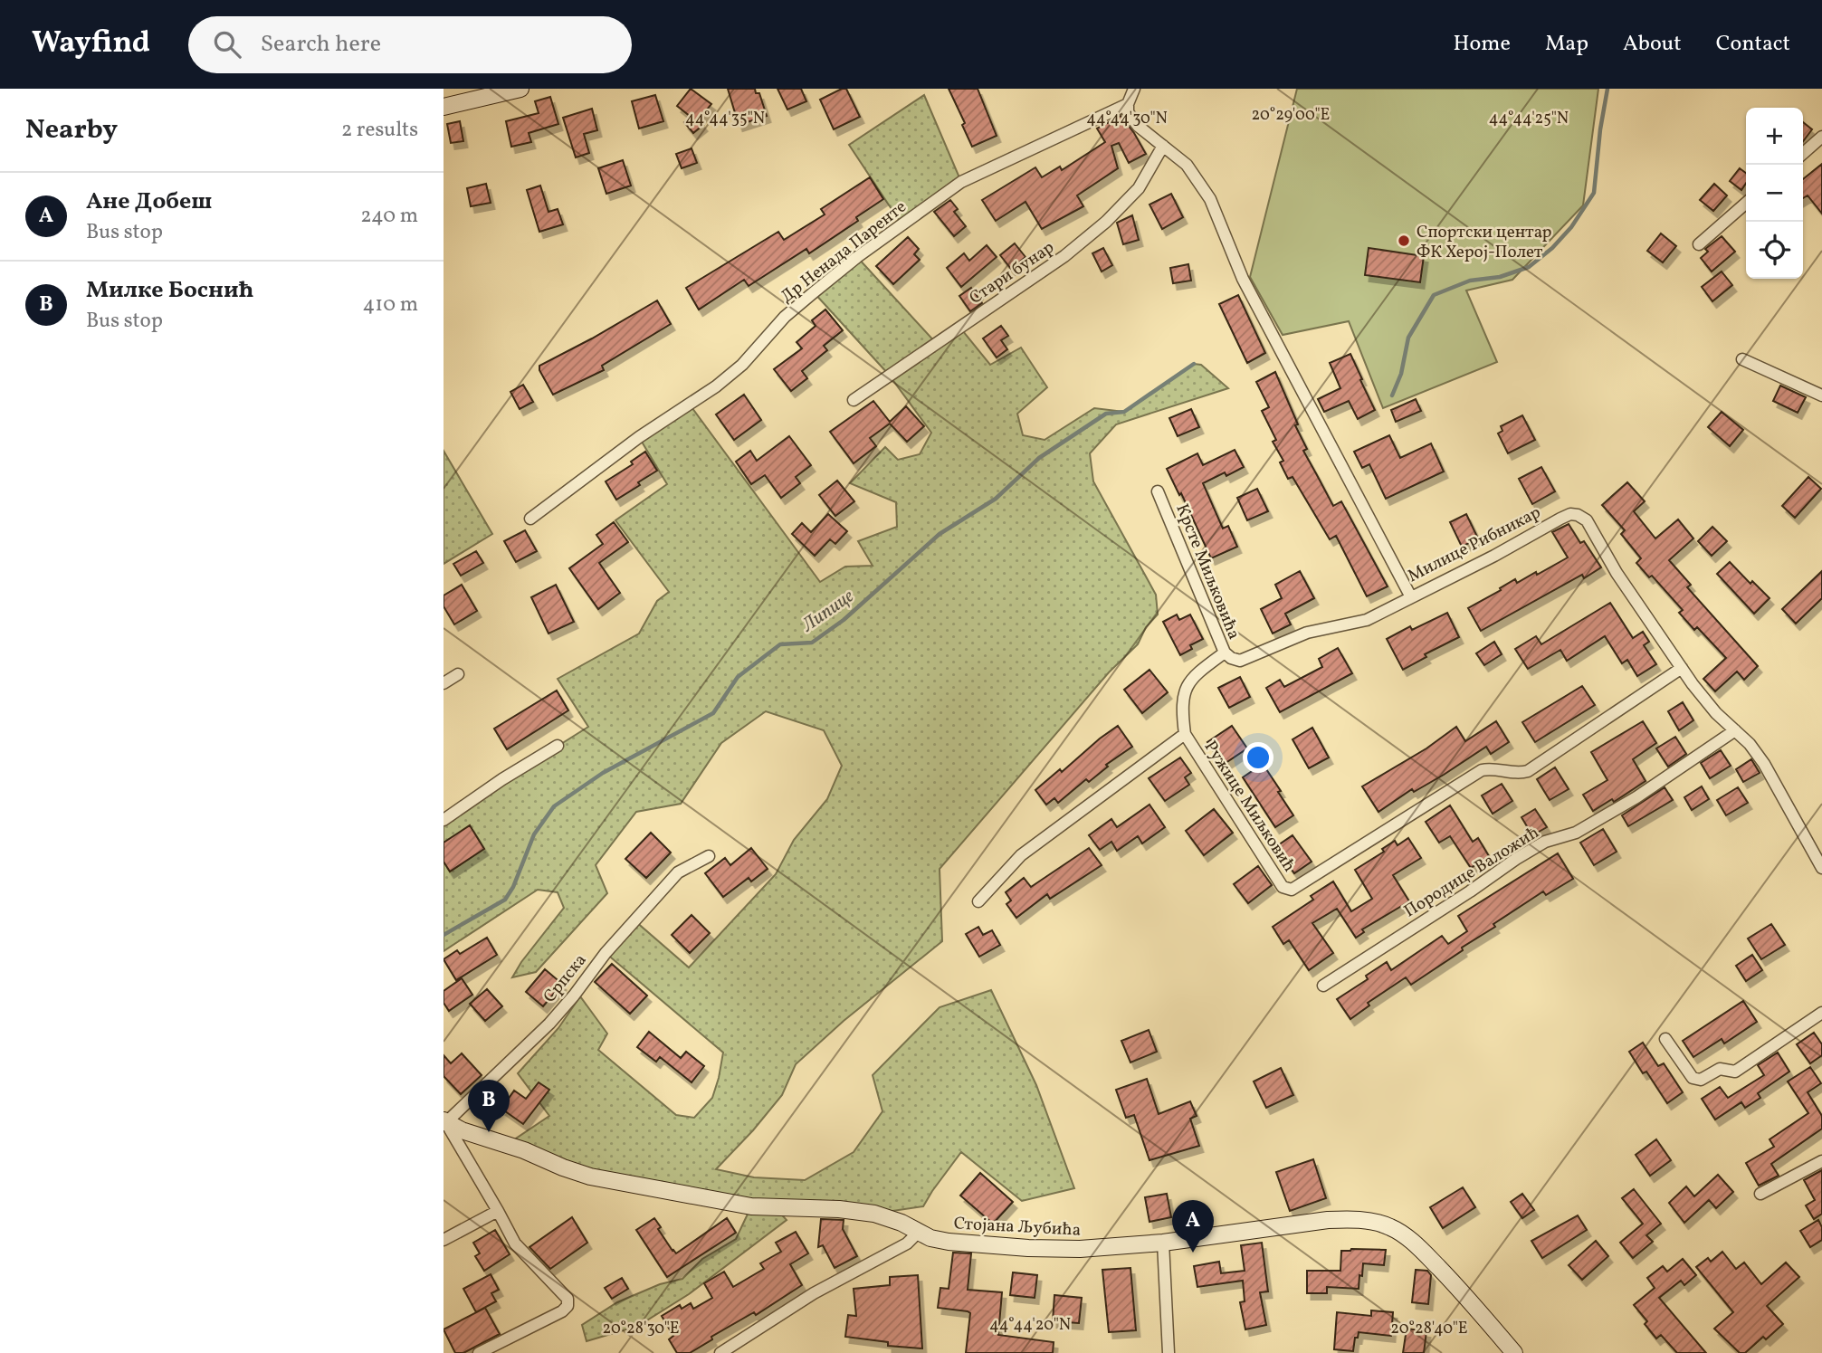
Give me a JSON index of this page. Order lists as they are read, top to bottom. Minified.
{"streets":{"street":["Др Ненада Паренте","Стари бунар","Милице Рибникар","Крсте Миљковића","Ружице Миљковић","Породице Валожић","Српска","Стојана Љубића"]},"crossings":[["Др Ненада Паренте","Милице Рибникар"],["Стари бунар","Милице Рибникар"],["Милице Рибникар","Крсте Миљковића"],["Милице Рибникар","Ружице Миљковић"],["Милице Рибникар","Породице Валожић"],["Српска","Стојана Љубића"]],"water":["Липице"],"places":["Спортски центар ФК Херој-Полет"],"page":{"header":"Wayfind","search":"Search here","nav":["Home","Map","About","Contact"],"heading":["Nearby","2 results"],"map_buttons":["+","−"],"list":[{"mark":"A","name":"Ане Добеш","note":"Bus stop","value":"240 m"},{"mark":"B","name":"Милке Боснић","note":"Bus stop","value":"410 m"}],"pins":["B","A"]},"coordinates":["20°29'00\"E","44°44'35\"N","44°44'30\"N","44°44'25\"N","44°44'20\"N","20°28'30\"E","20°28'40\"E"]}
